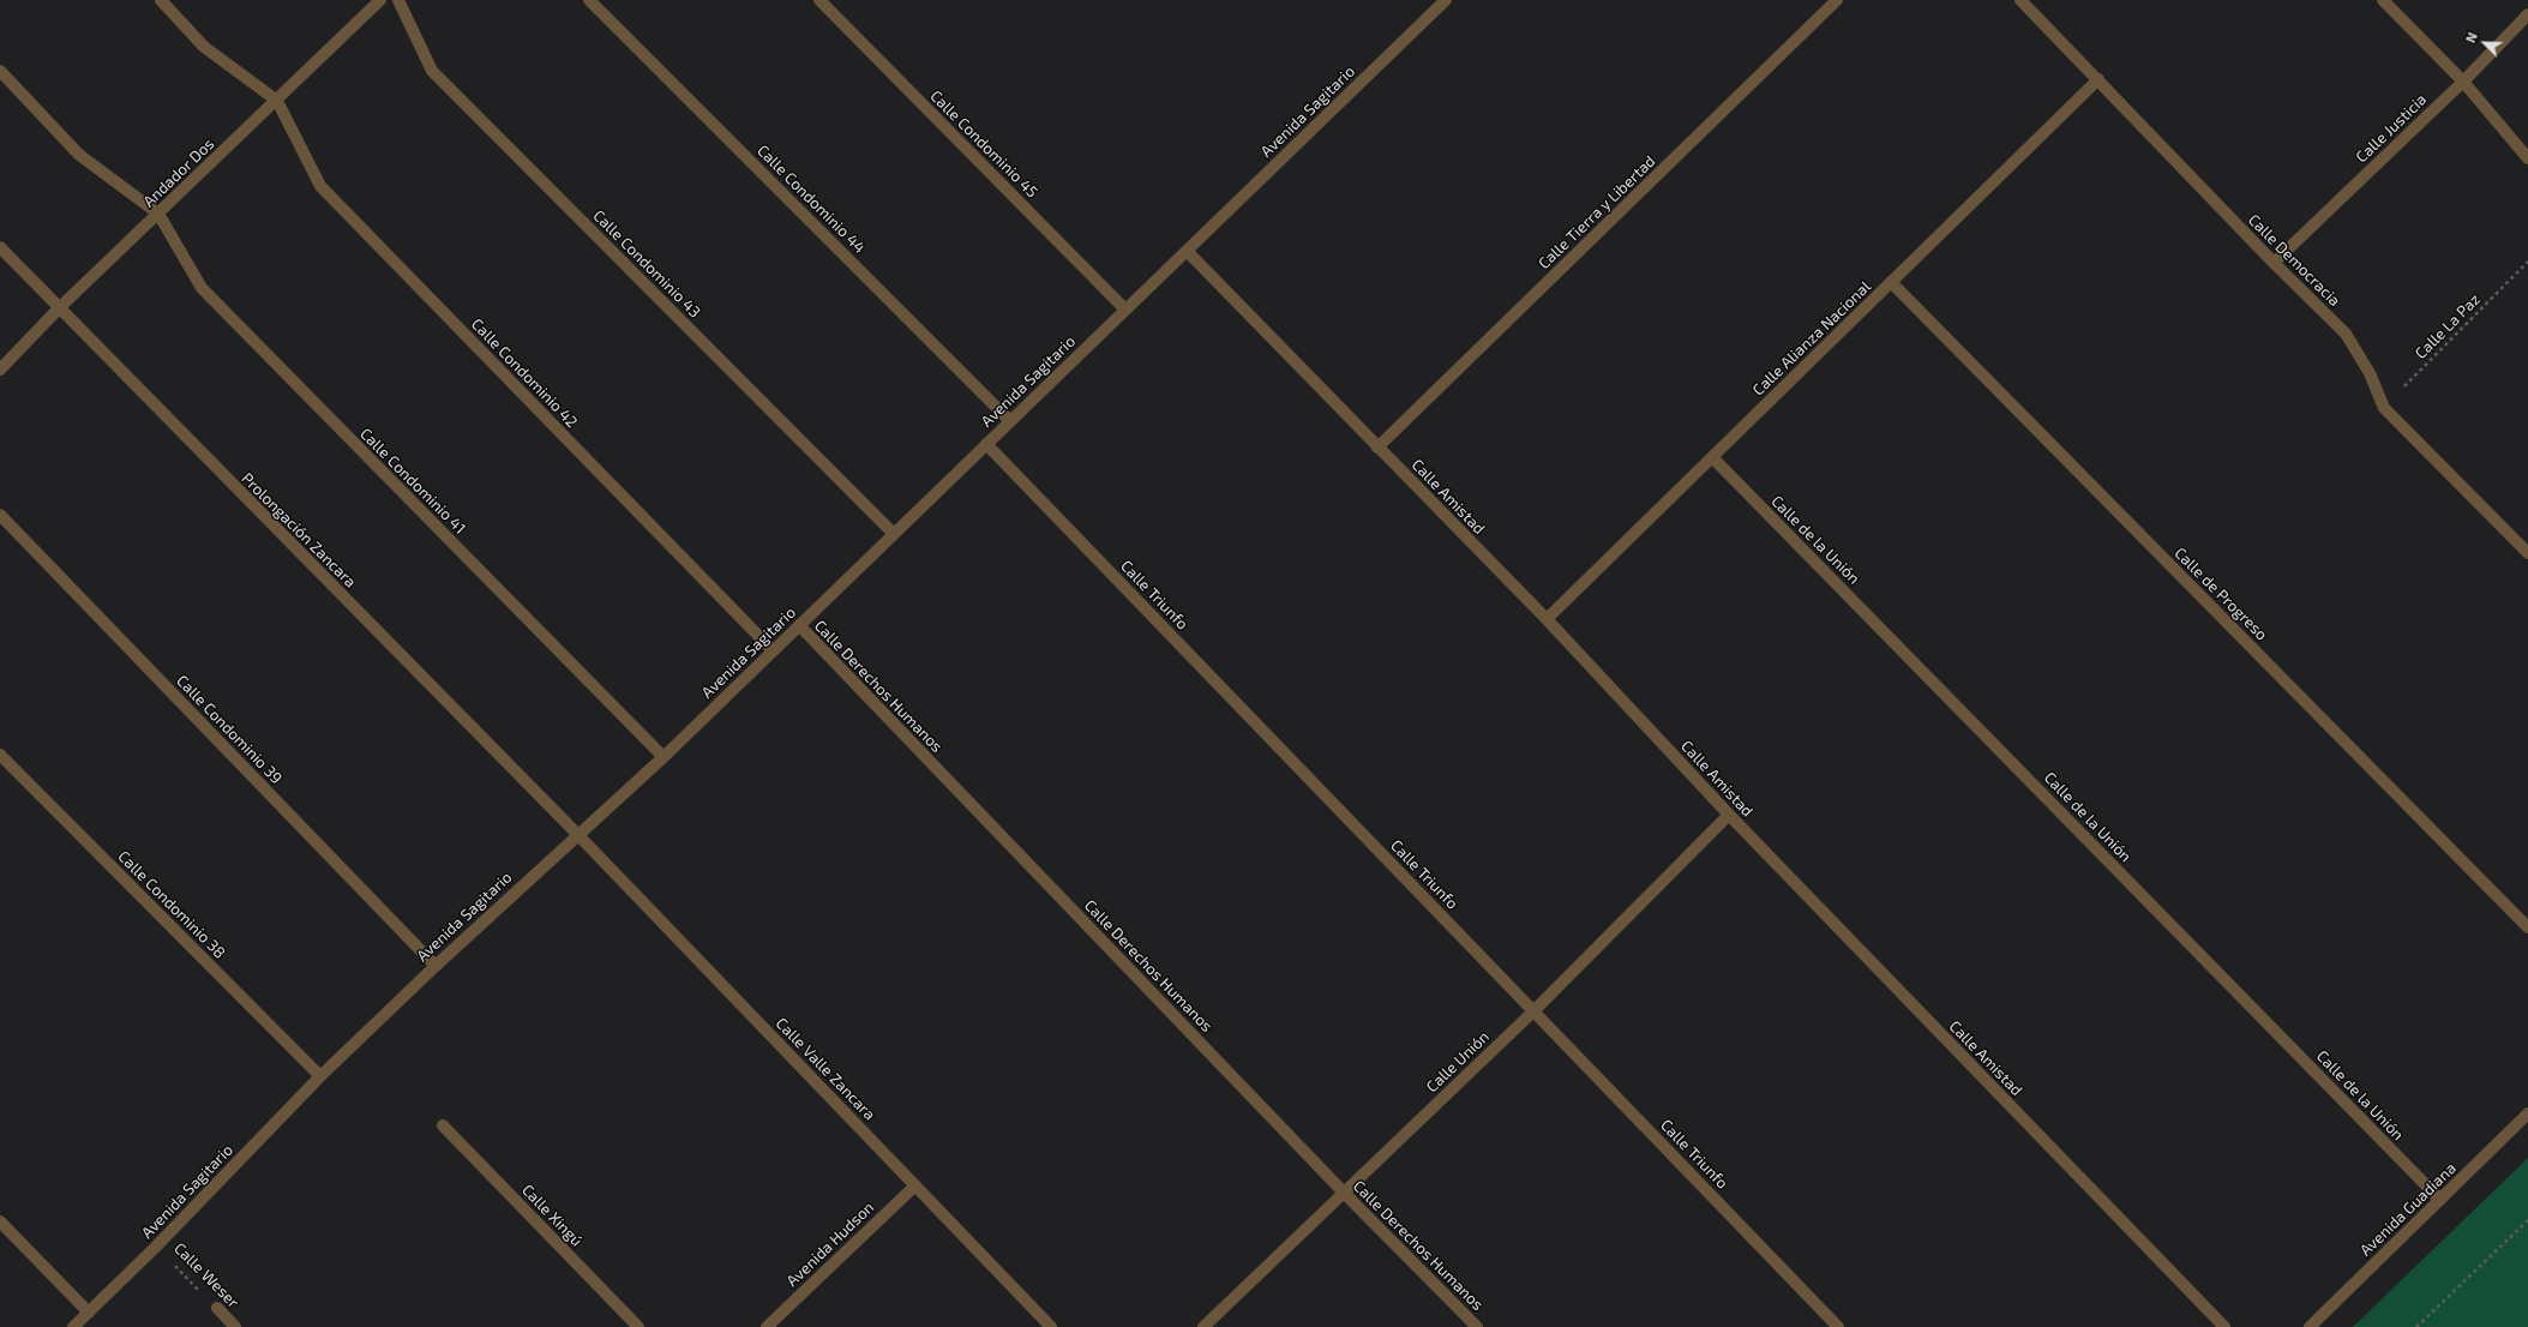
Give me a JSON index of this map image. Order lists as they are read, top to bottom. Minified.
{"streets":{"street":["Avenida Sagitario","Calle Justicia","Calle Condominio 45","Andador Dos","Calle Condominio 44","Calle Tierra y Libertad","Calle Democracia","Calle Condominio 43","Calle Alianza Nacional","Calle Condominio 42","Calle Condominio 41","Calle Amistad","Prolongación Zancara","Calle de la Unión","Calle de Progreso","Calle Triunfo","Calle Derechos Humanos","Calle Condominio 39","Calle Condominio 38","Calle Unión","Calle Valle Zancara","Avenida Guadiana","Calle Xingú","Avenida Hudson","Calle Weser"],"path":["Calle La Paz"]},"crossings":[["Avenida Sagitario","Calle Condominio 45"],["Avenida Sagitario","Calle Condominio 44"],["Avenida Sagitario","Calle Condominio 43"],["Avenida Sagitario","Calle Condominio 42"],["Avenida Sagitario","Calle Condominio 41"],["Avenida Sagitario","Calle Amistad"],["Avenida Sagitario","Prolongación Zancara"],["Avenida Sagitario","Calle Triunfo"],["Avenida Sagitario","Calle Derechos Humanos"],["Avenida Sagitario","Calle Condominio 39"],["Avenida Sagitario","Calle Condominio 38"],["Avenida Sagitario","Calle Valle Zancara"],["Avenida Sagitario","Calle Weser"],["Calle Justicia","Calle Democracia"],["Andador Dos","Calle Condominio 42"],["Andador Dos","Calle Condominio 41"],["Andador Dos","Prolongación Zancara"],["Calle Tierra y Libertad","Calle Amistad"],["Calle Democracia","Calle La Paz"],["Calle Democracia","Calle Alianza Nacional"],["Calle Alianza Nacional","Calle Amistad"],["Calle Alianza Nacional","Calle de la Unión"],["Calle Alianza Nacional","Calle de Progreso"],["Calle Amistad","Calle Unión"],["Prolongación Zancara","Calle Valle Zancara"],["Calle de la Unión","Avenida Guadiana"],["Calle Triunfo","Calle Unión"],["Calle Derechos Humanos","Calle Unión"],["Calle Valle Zancara","Avenida Hudson"]],"north":"top left"}
